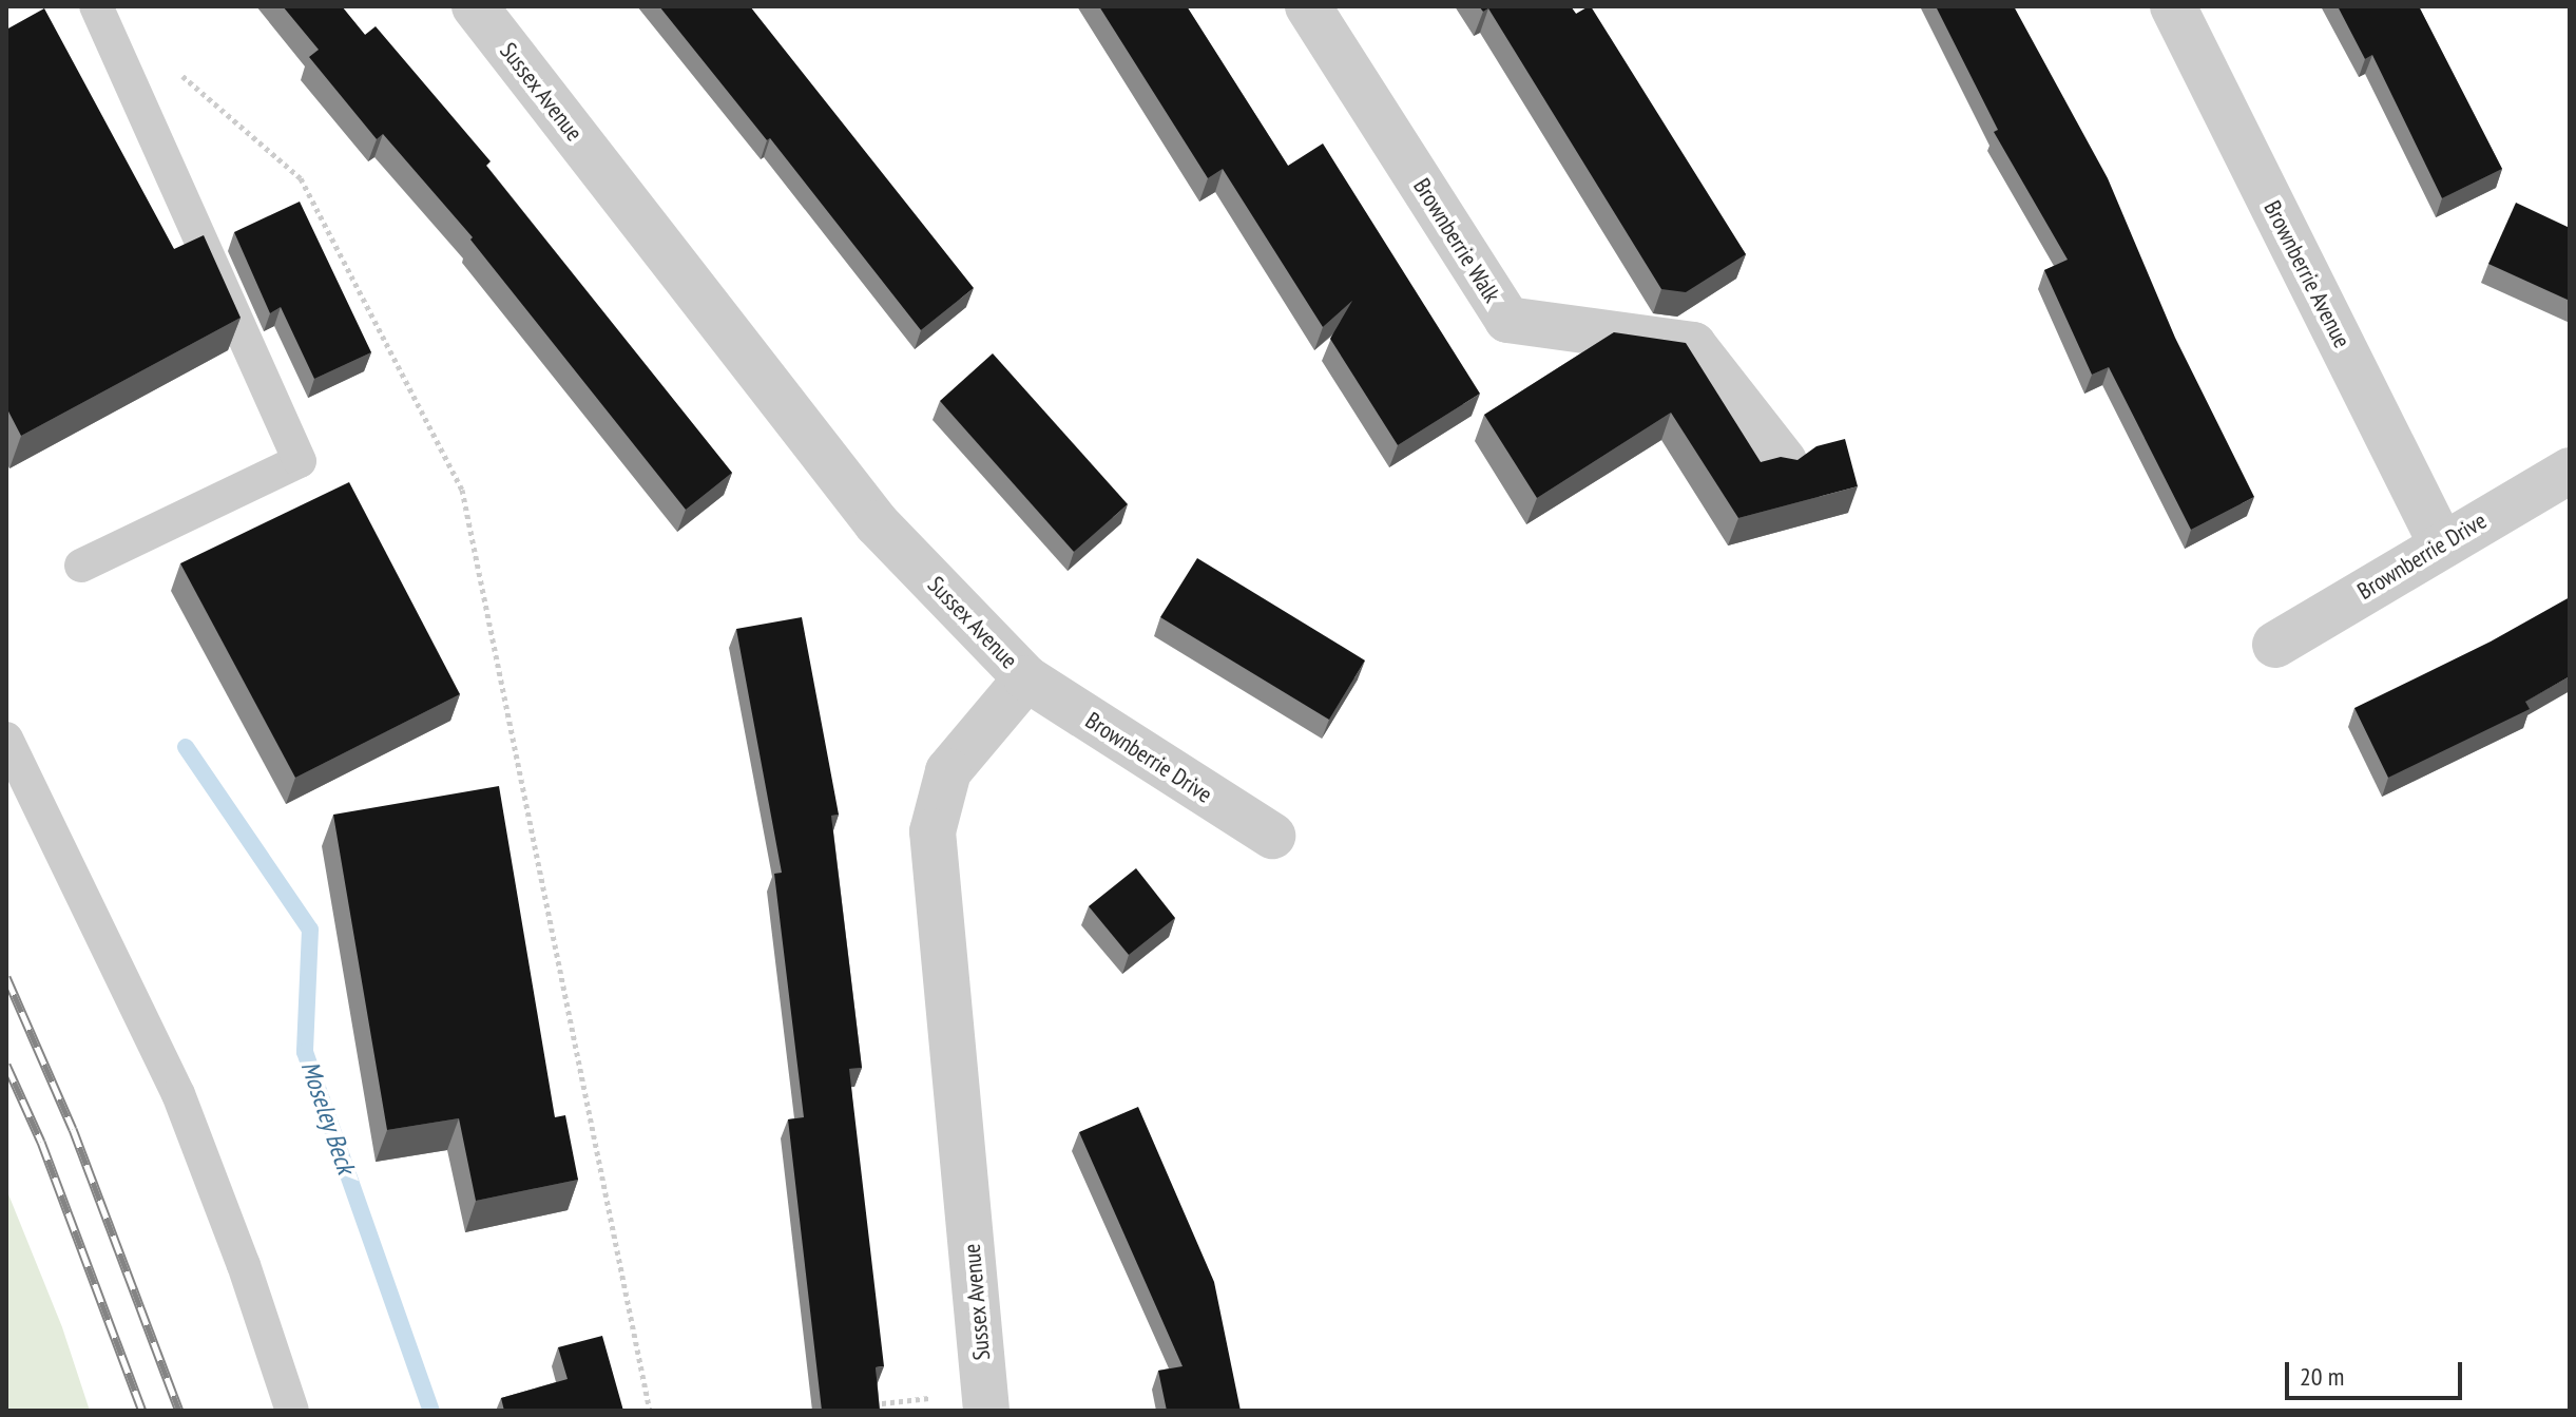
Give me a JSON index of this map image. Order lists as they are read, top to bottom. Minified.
{"streets":{"street":["Sussex Avenue","Brownberrie Walk","Brownberrie Avenue","Brownberrie Drive"]},"crossings":[["Sussex Avenue","Brownberrie Drive"],["Brownberrie Avenue","Brownberrie Drive"]],"water":["Moseley Beck"],"scale_bar":"20 m"}
